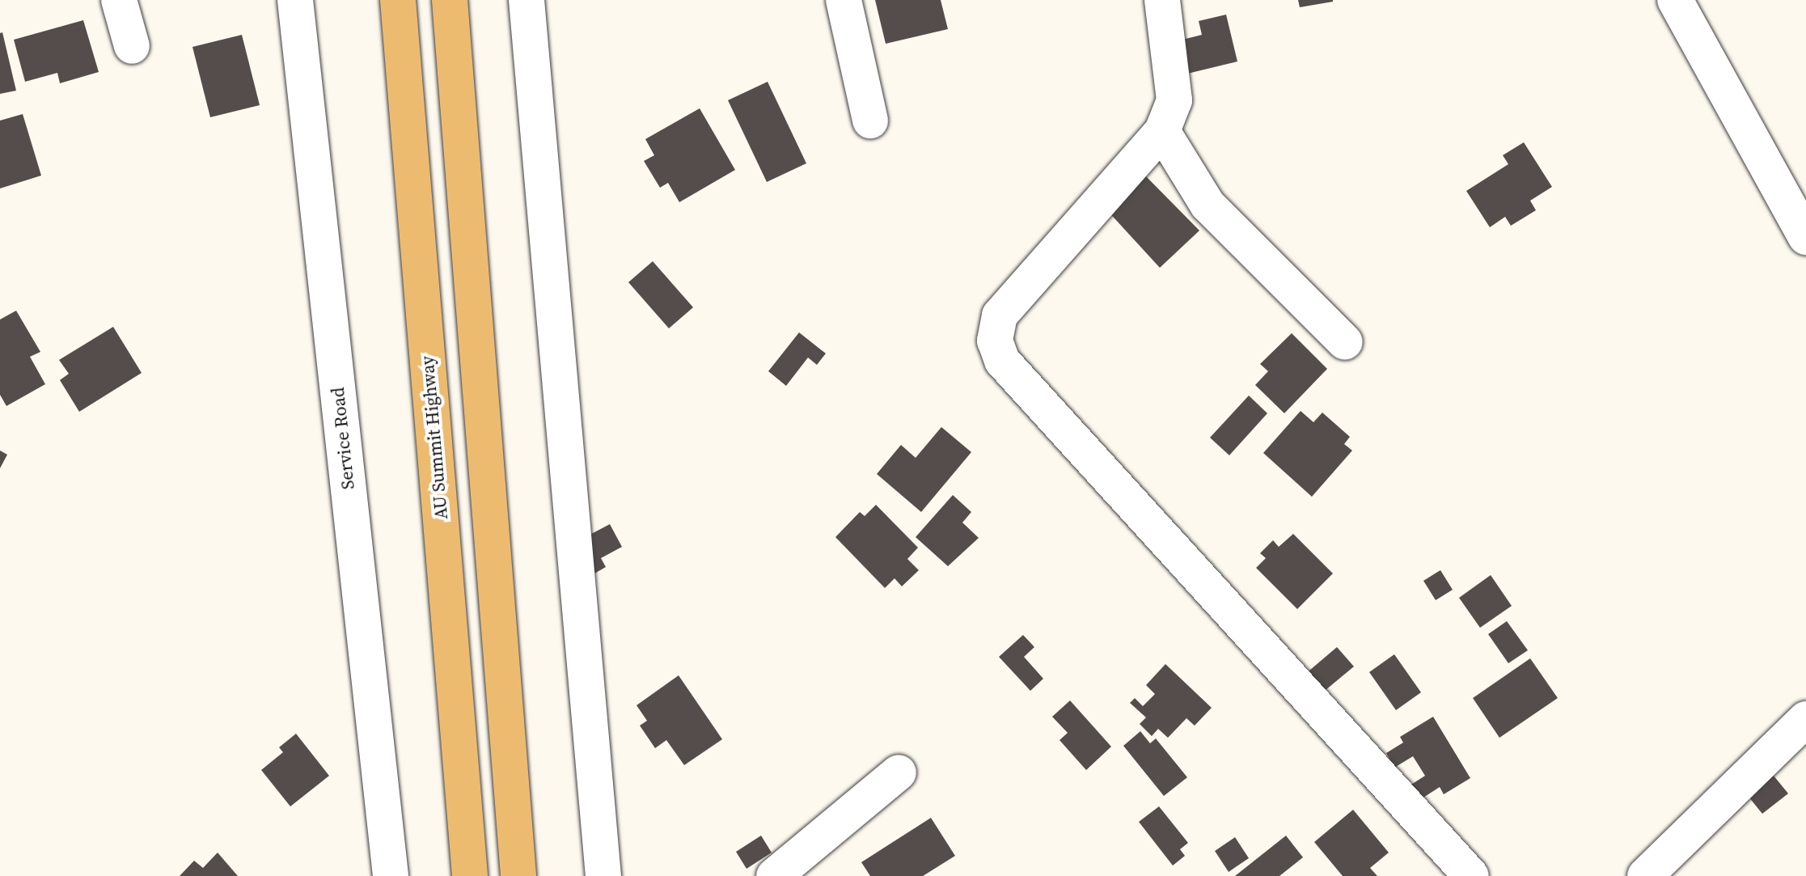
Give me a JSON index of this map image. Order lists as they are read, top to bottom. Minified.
{"streets":{"main road":["AU Summit Highway"],"street":["Service Road"]}}
